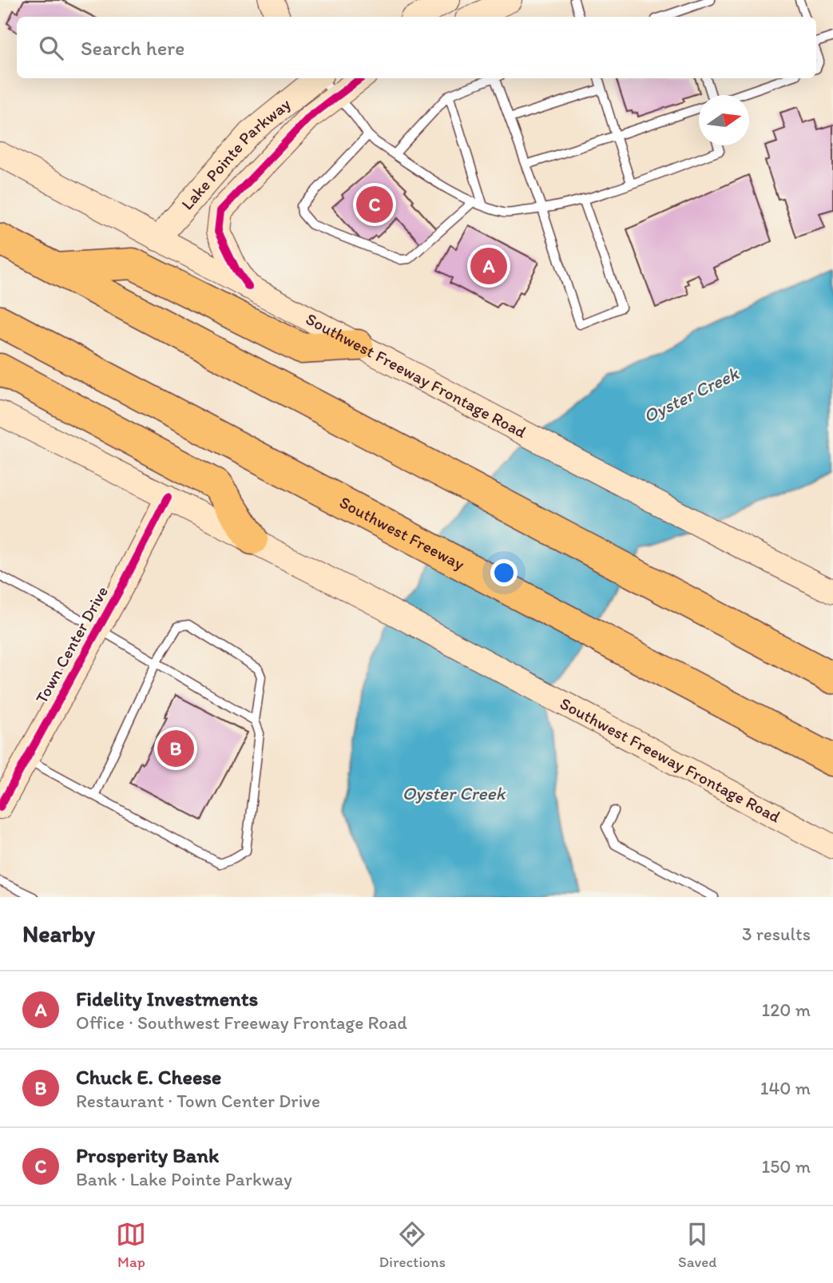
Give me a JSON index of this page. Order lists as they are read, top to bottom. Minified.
{"streets":{"highway":["Southwest Freeway"],"main road":["Lake Pointe Parkway","Southwest Freeway Frontage Road","Town Center Drive"]},"crossings":[["Lake Pointe Parkway","Southwest Freeway Frontage Road"],["Southwest Freeway Frontage Road","Town Center Drive"]],"water":["Oyster Creek"],"north":"right","page":{"search":"Search here","pins":["C","A","B"],"heading":["Nearby","3 results"],"list":[{"mark":"A","name":"Fidelity Investments","note":"Office · Southwest Freeway Frontage Road","value":"120 m"},{"mark":"B","name":"Chuck E. Cheese","note":"Restaurant · Town Center Drive","value":"140 m"},{"mark":"C","name":"Prosperity Bank","note":"Bank · Lake Pointe Parkway","value":"150 m"}],"nav":["Map","Directions","Saved"]}}
